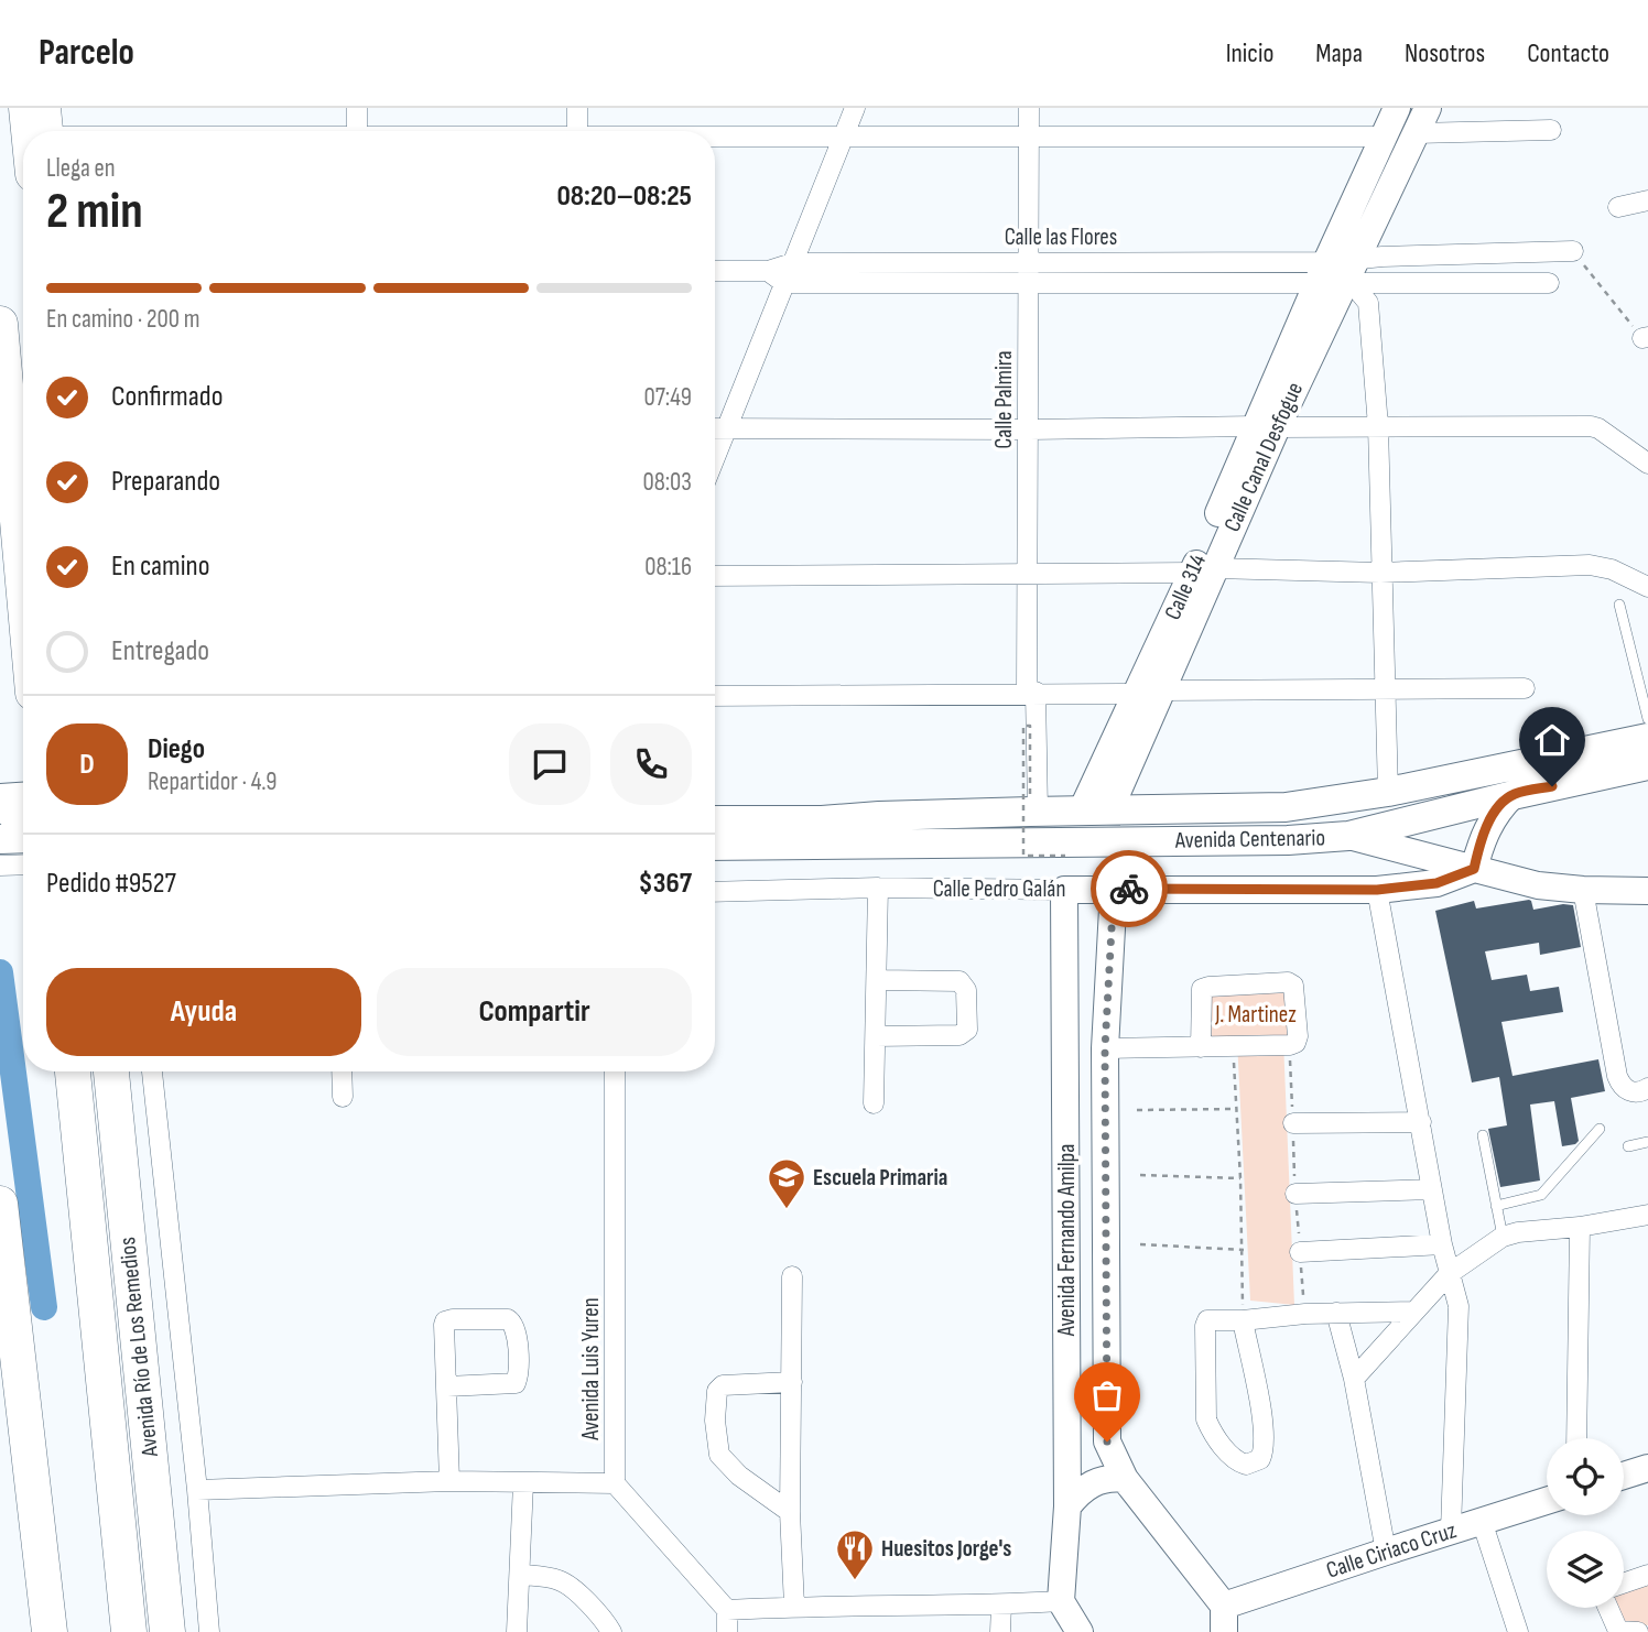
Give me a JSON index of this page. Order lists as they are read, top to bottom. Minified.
{"streets":{"highway":["Avenida Río de Los Remedios"],"main road":["Avenida Centenario"],"street":["Calle las Flores","Calle Palmira","Calle 314","Calle Pedro Galán","Avenida Fernando Amilpa","Avenida Luis Yuren","Calle Ciriaco Cruz"]},"crossings":[["Calle las Flores","Calle Palmira"],["Calle las Flores","Calle 314"],["Calle Palmira","Avenida Centenario"],["Calle Pedro Galán","Avenida Fernando Amilpa"],["Avenida Fernando Amilpa","Calle Ciriaco Cruz"]],"parks":["J. Martinez"],"places":{"school or university":["Escuela Primaria"],"restaurant":["Huesitos Jorge's"]},"page":{"header":"Parcelo","nav":["Inicio","Mapa","Nosotros","Contacto"],"heading":["2 min","Llega en","08:20–08:25"],"panel":["Diego","Repartidor · 4.9","Pedido #9527","$367"],"bar":"En camino · 200 m","list":[["Confirmado","07:49"],["Preparando","08:03"],["En camino","08:16"],"Entregado"],"round":"D","buttons":["Ayuda","Compartir"]}}
